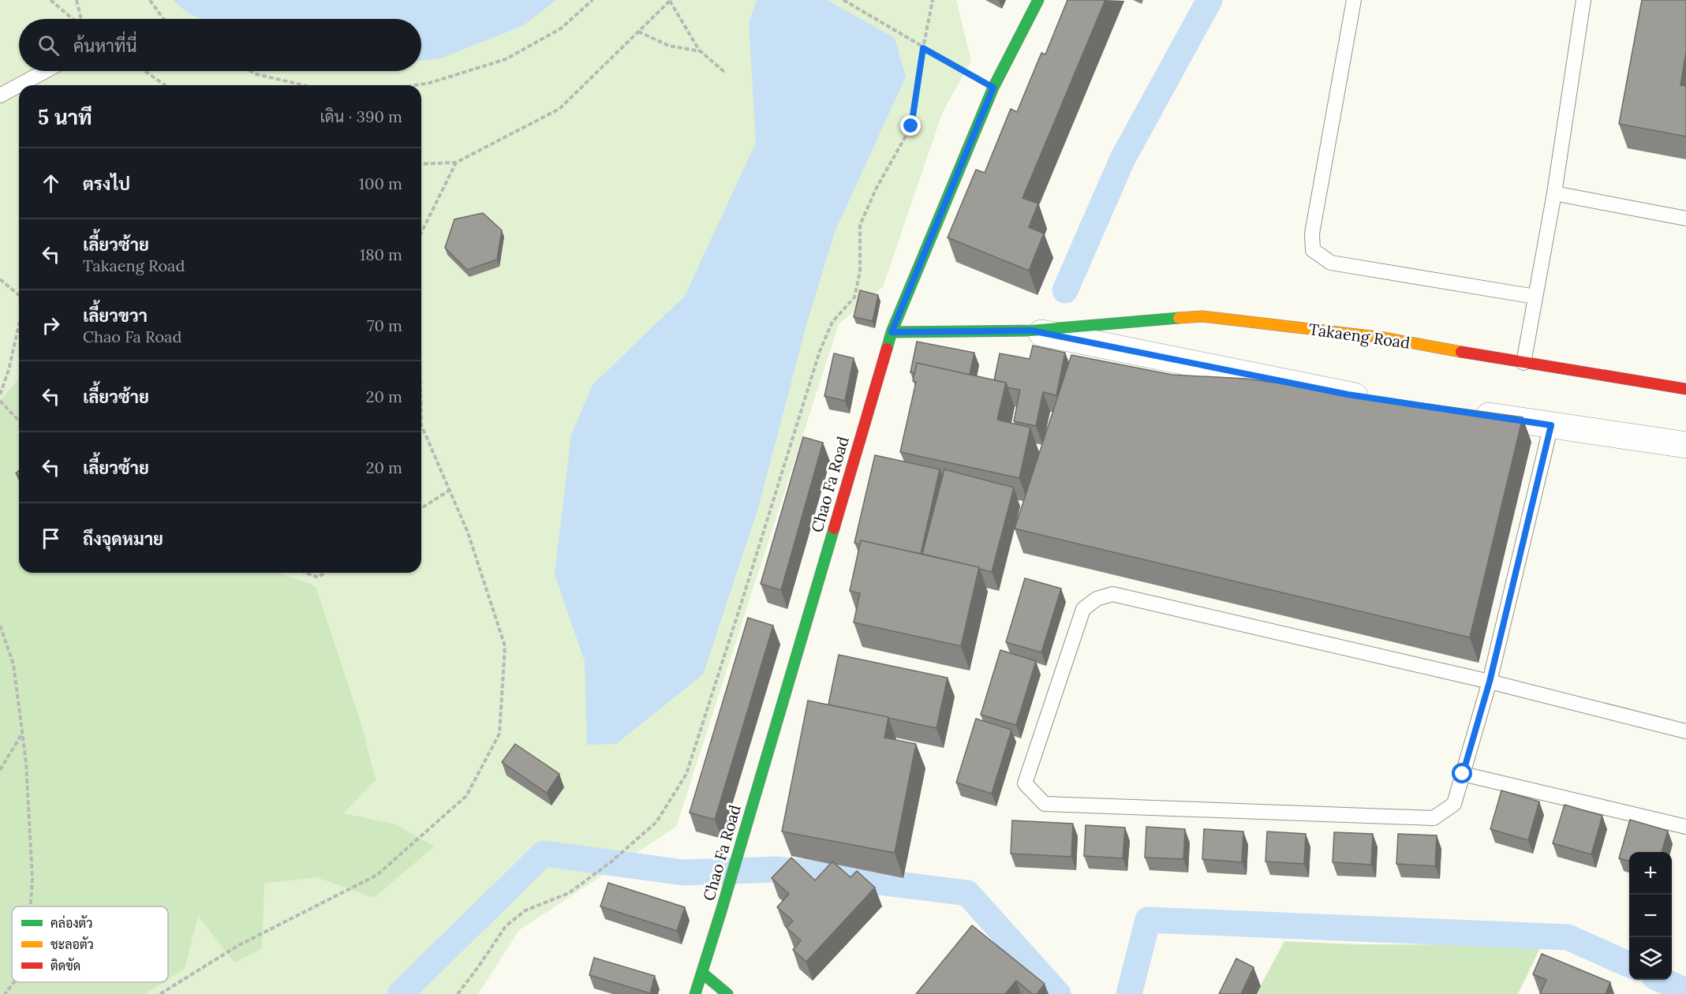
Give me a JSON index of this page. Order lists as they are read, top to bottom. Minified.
{"streets":{"main road":["Takaeng Road","Chao Fa Road"]},"crossings":[["Takaeng Road","Chao Fa Road"]],"legend":["คล่องตัว","ชะลอตัว","ติดขัด"],"page":{"search":"ค้นหาที่นี่","heading":["5 นาที","เดิน · 390 m"],"list":[["ตรงไป","100 m"],["เลี้ยวซ้าย","Takaeng Road","180 m"],["เลี้ยวขวา","Chao Fa Road","70 m"],["เลี้ยวซ้าย","20 m"],["เลี้ยวซ้าย","20 m"],"ถึงจุดหมาย"],"map_buttons":["+","−"]}}
